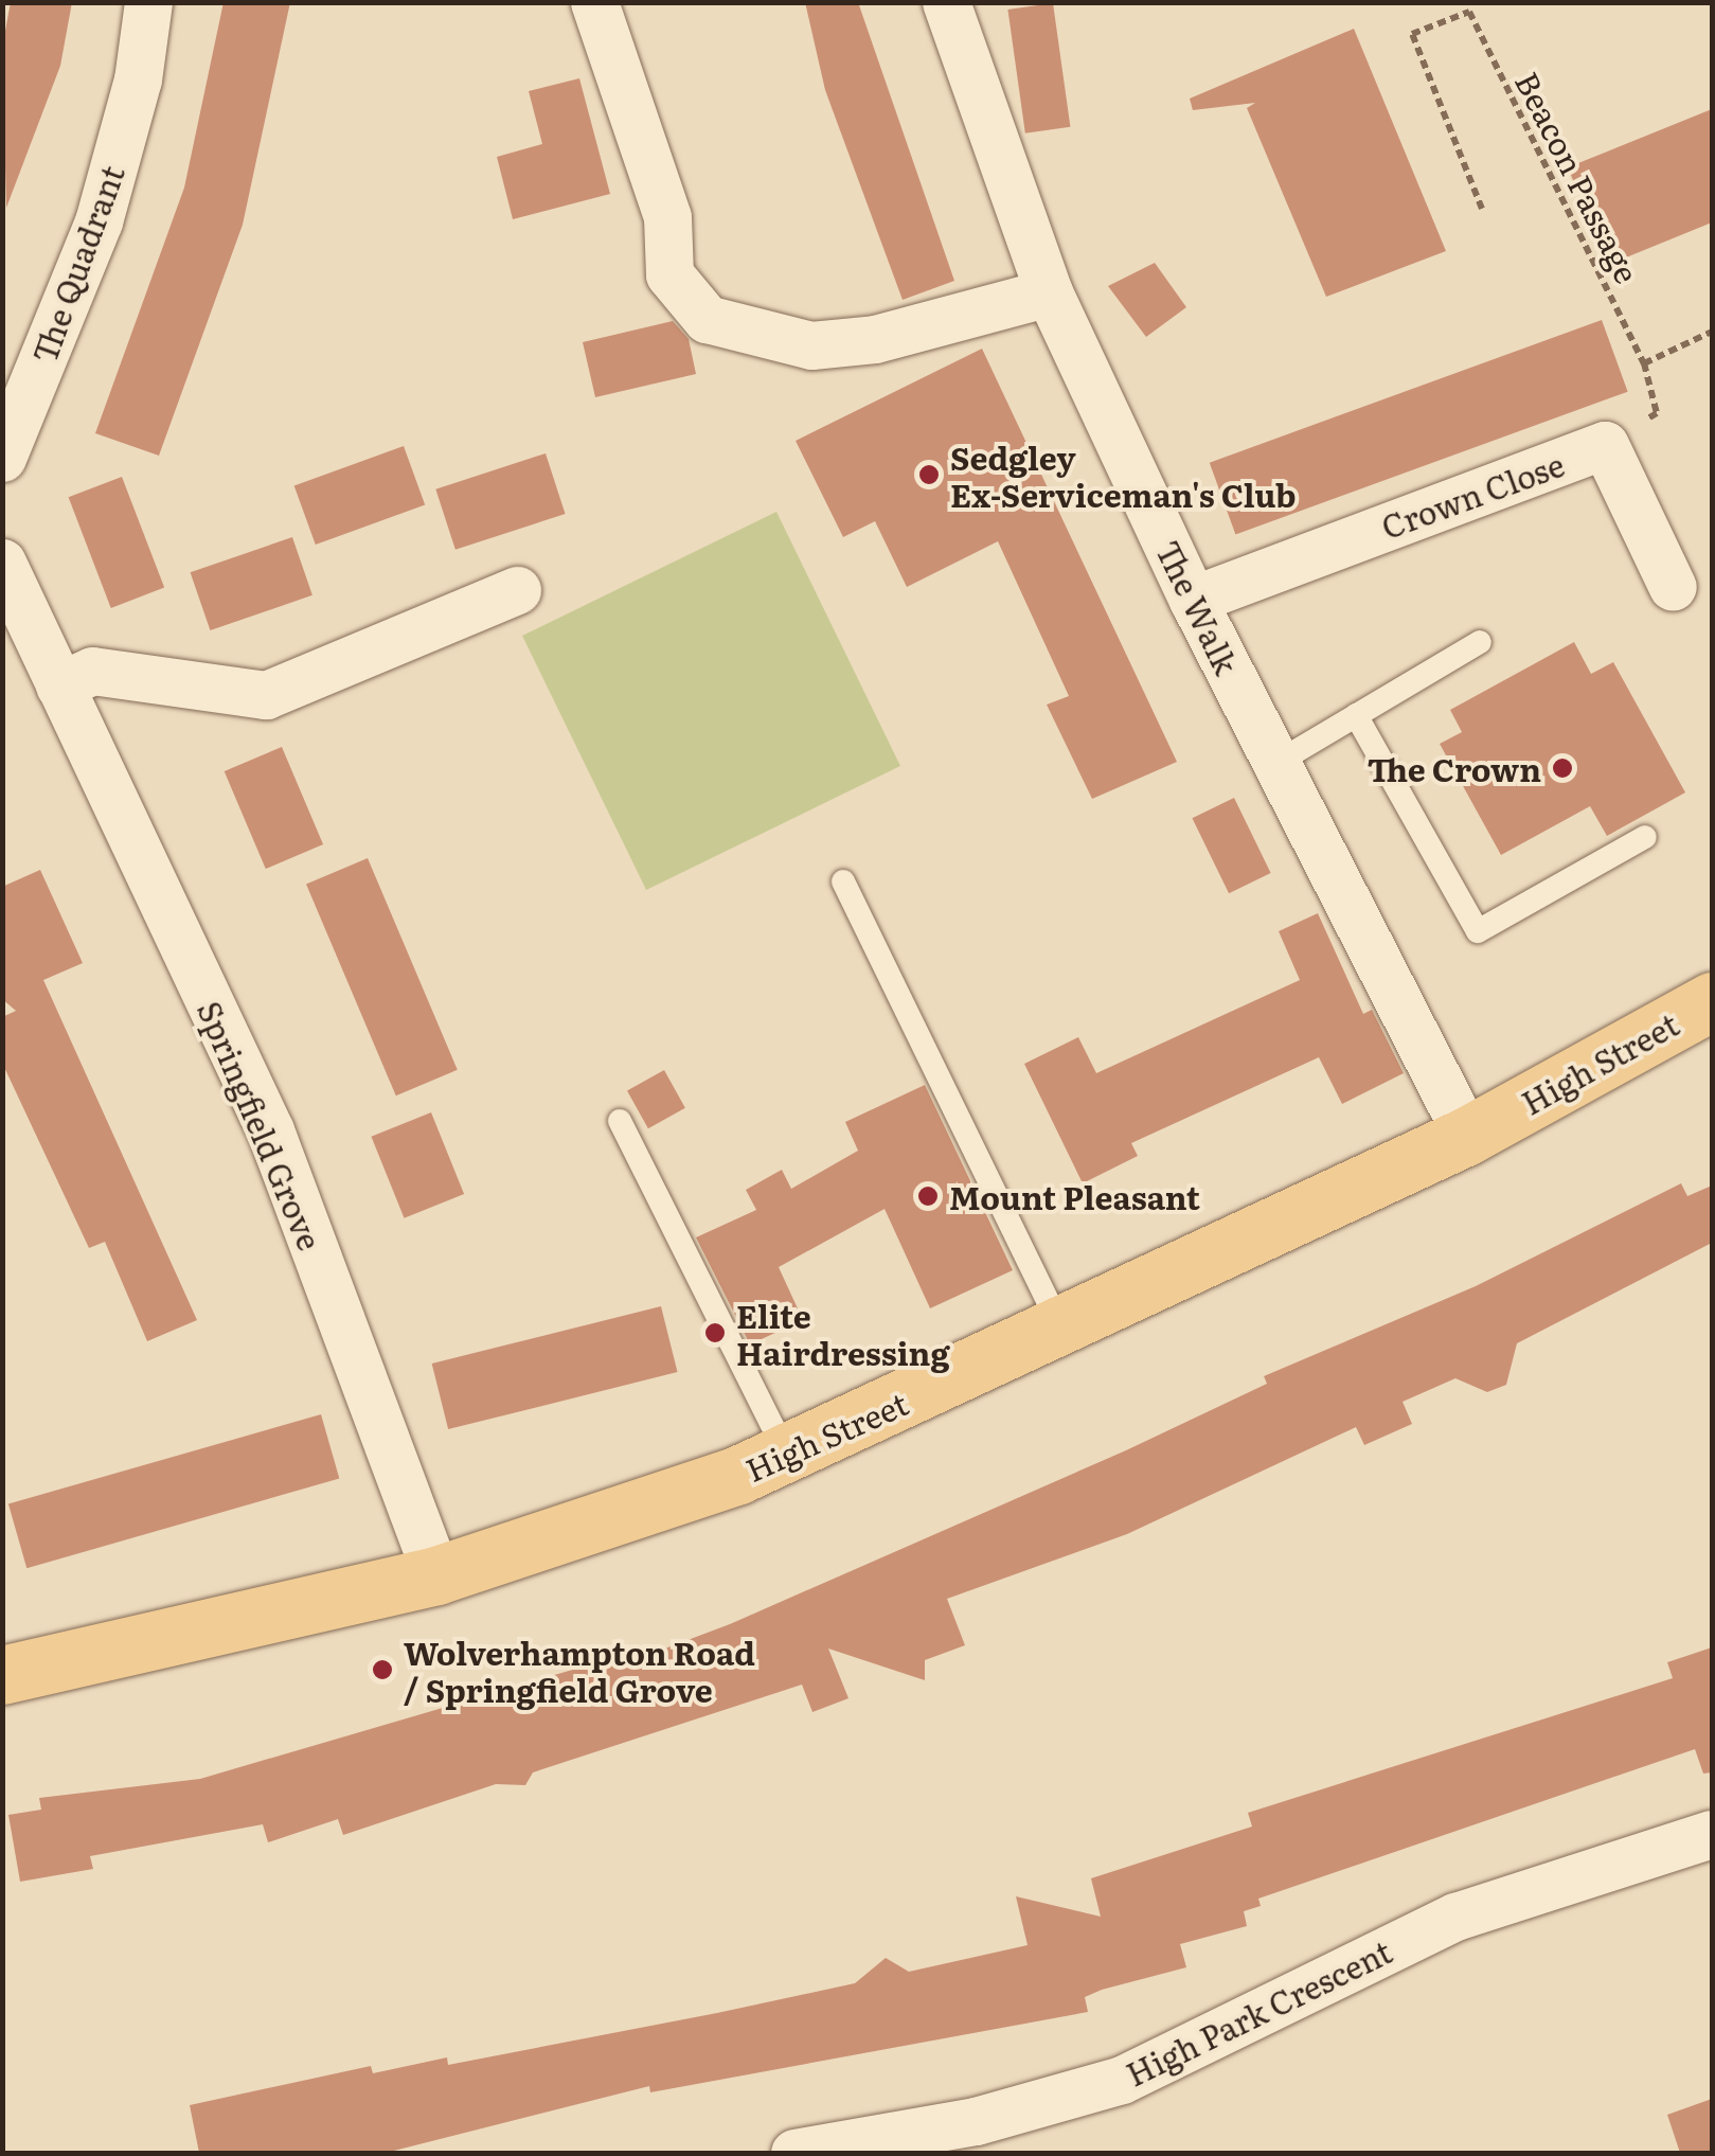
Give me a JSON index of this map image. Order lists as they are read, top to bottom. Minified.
{"streets":{"main road":["High Street"],"street":["The Quadrant","Crown Close","The Walk","Springfield Grove","High Park Crescent"],"path":["Beacon Passage"]},"crossings":[["Beacon Passage","Crown Close"],["Crown Close","The Walk"],["The Walk","High Street"],["High Street","Springfield Grove"]],"places":["Sedgley Ex-Serviceman's Club","The Crown","Mount Pleasant","Elite Hairdressing","Wolverhampton Road / Springfield Grove"]}
